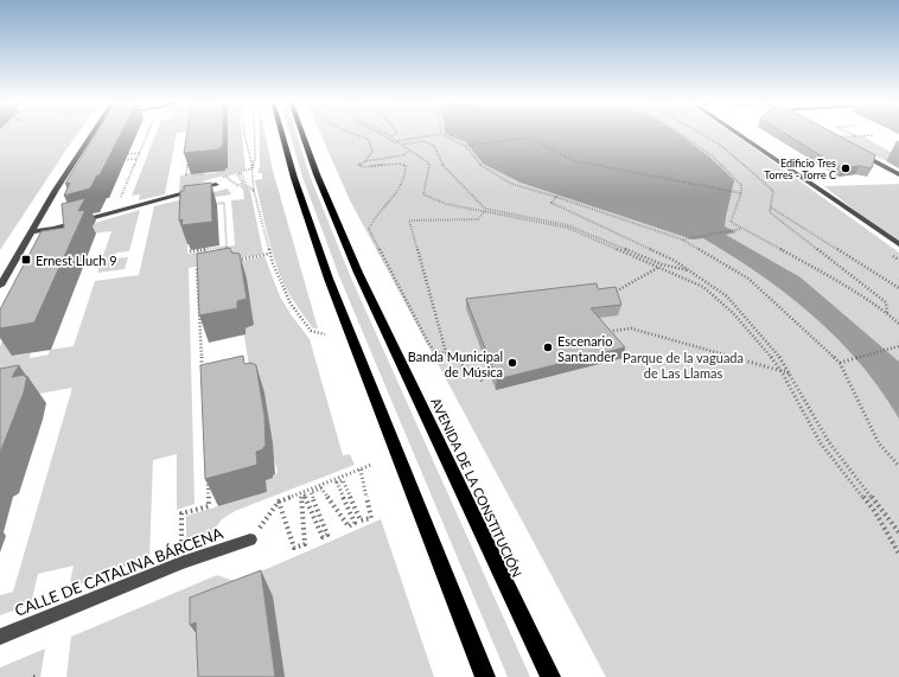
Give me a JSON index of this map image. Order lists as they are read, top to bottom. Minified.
{"streets":{"main road":["AVENIDA DE LA CONSTITUCIÓN"],"street":["CALLE DE CATALINA BÁRCENA"]},"parks":["Parque de la vaguada de Las Llamas"],"places":{"other":["Edificio Tres Torres - Torre C","Escenario Santander","Banda Municipal de Música"],"transit":["Ernest Lluch 9"]}}
